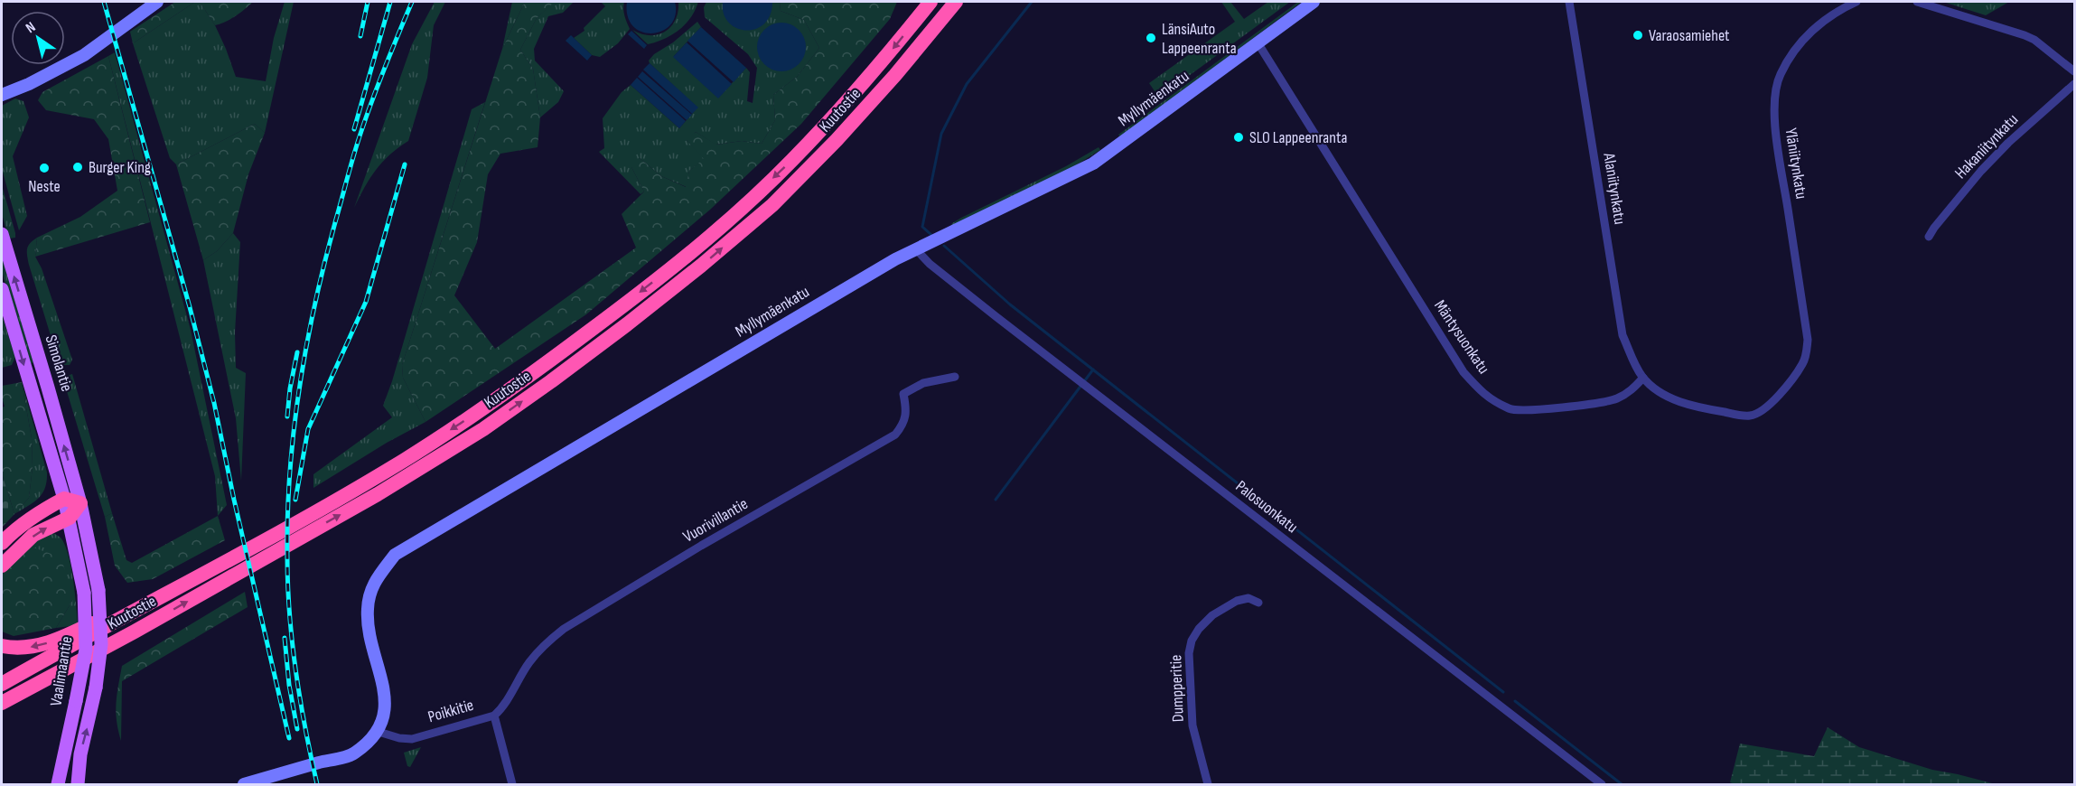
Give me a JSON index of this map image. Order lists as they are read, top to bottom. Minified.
{"streets":{"highway":["Kuutostie"],"main road":["Myllymäenkatu","Simolantie","Vaalimaantie"],"street":["Hakaniitynkatu","Yläniitynkatu","Alaniitynkatu","Mäntysuonkatu","Palosuonkatu","Vuorivillantie","Dumpperitie","Poikkitie"]},"crossings":[["Myllymäenkatu","Mäntysuonkatu"],["Myllymäenkatu","Palosuonkatu"],["Myllymäenkatu","Poikkitie"],["Yläniitynkatu","Alaniitynkatu"],["Yläniitynkatu","Mäntysuonkatu"],["Alaniitynkatu","Mäntysuonkatu"],["Simolantie","Vaalimaantie"],["Vuorivillantie","Poikkitie"]],"places":["Varaosamiehet","LänsiAuto Lappeenranta","SLO Lappeenranta","Burger King","Neste"],"north":"top left"}
